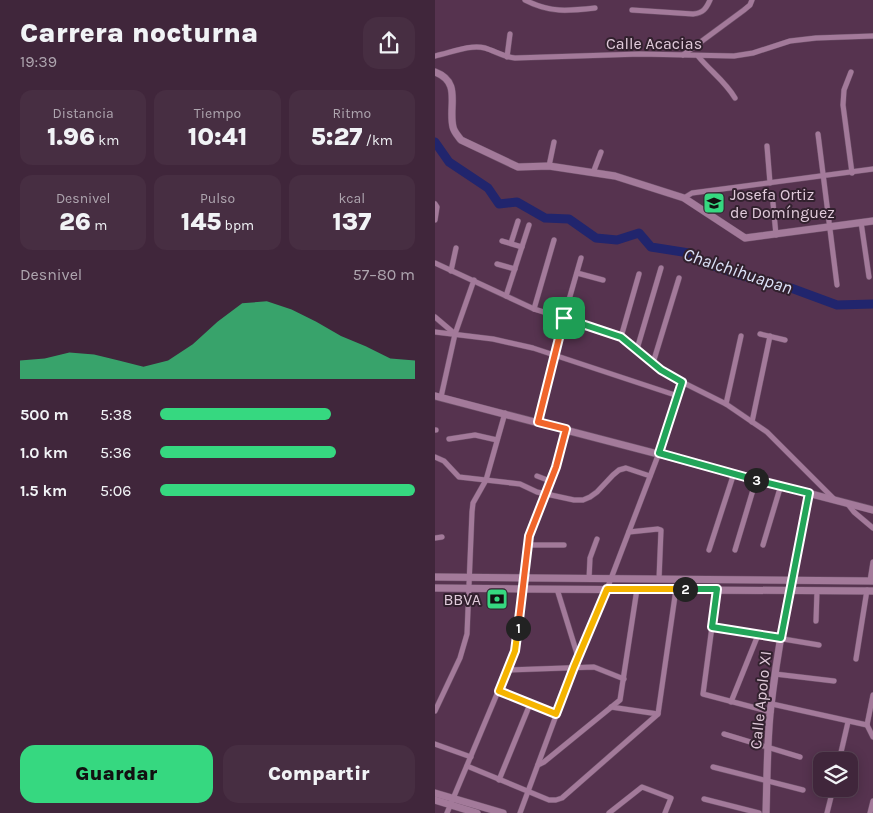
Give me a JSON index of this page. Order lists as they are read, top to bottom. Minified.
{"streets":{"street":["Calle Acacias","Calle Apolo XI"]},"water":["Chalchihuapan"],"places":{"school or university":["Josefa Ortiz de Domínguez"],"bank":["BBVA"]},"page":{"heading":["Carrera nocturna","19:39"],"stats":[["Distancia","1.96 km"],["Tiempo","10:41"],["Ritmo","5:27 /km"],["Desnivel","26 m"],["Pulso","145 bpm"],["kcal","137"]],"chart":["Desnivel","57–80 m"],"list":[{"name":"500 m","note":"5:38"},{"name":"1.0 km","note":"5:36"},{"name":"1.5 km","note":"5:06"}],"pins":["3","2","1"],"buttons":["Guardar","Compartir"]}}
